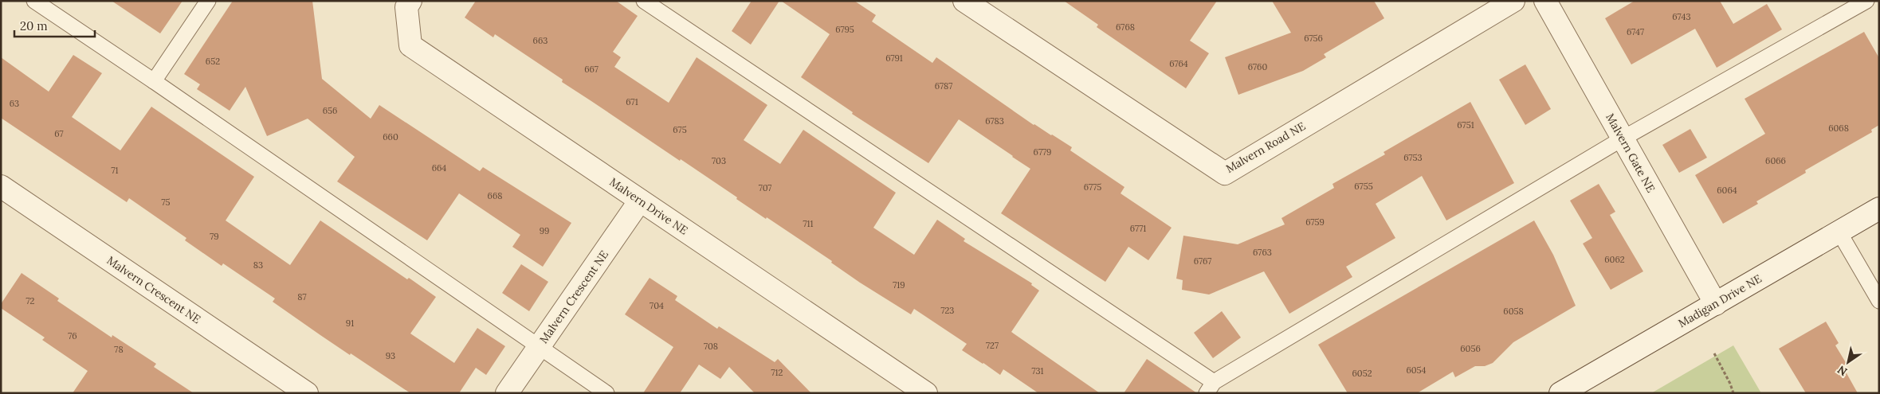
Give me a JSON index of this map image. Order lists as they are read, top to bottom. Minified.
{"streets":{"street":["Malvern Road NE","Malvern Gate NE","Malvern Drive NE","Malvern Crescent NE","Madigan Drive NE"]},"crossings":[["Malvern Gate NE","Madigan Drive NE"],["Malvern Drive NE","Malvern Crescent NE"]],"house_numbers":["6743","6768","6795","6747","6756","663","6791","652","6764","6760","667","6787","671","63","656","6783","6751","6068","675","67","660","6779","6753","703","6066","664","71","6755","6775","707","6064","668","75","6759","711","6771","99","79","6763","6062","6767","83","719","87","72","704","723","6058","91","76","727","708","6056","78","93","6054","731","712","6052"],"scale_bar":"20 m","north":"bottom left"}
